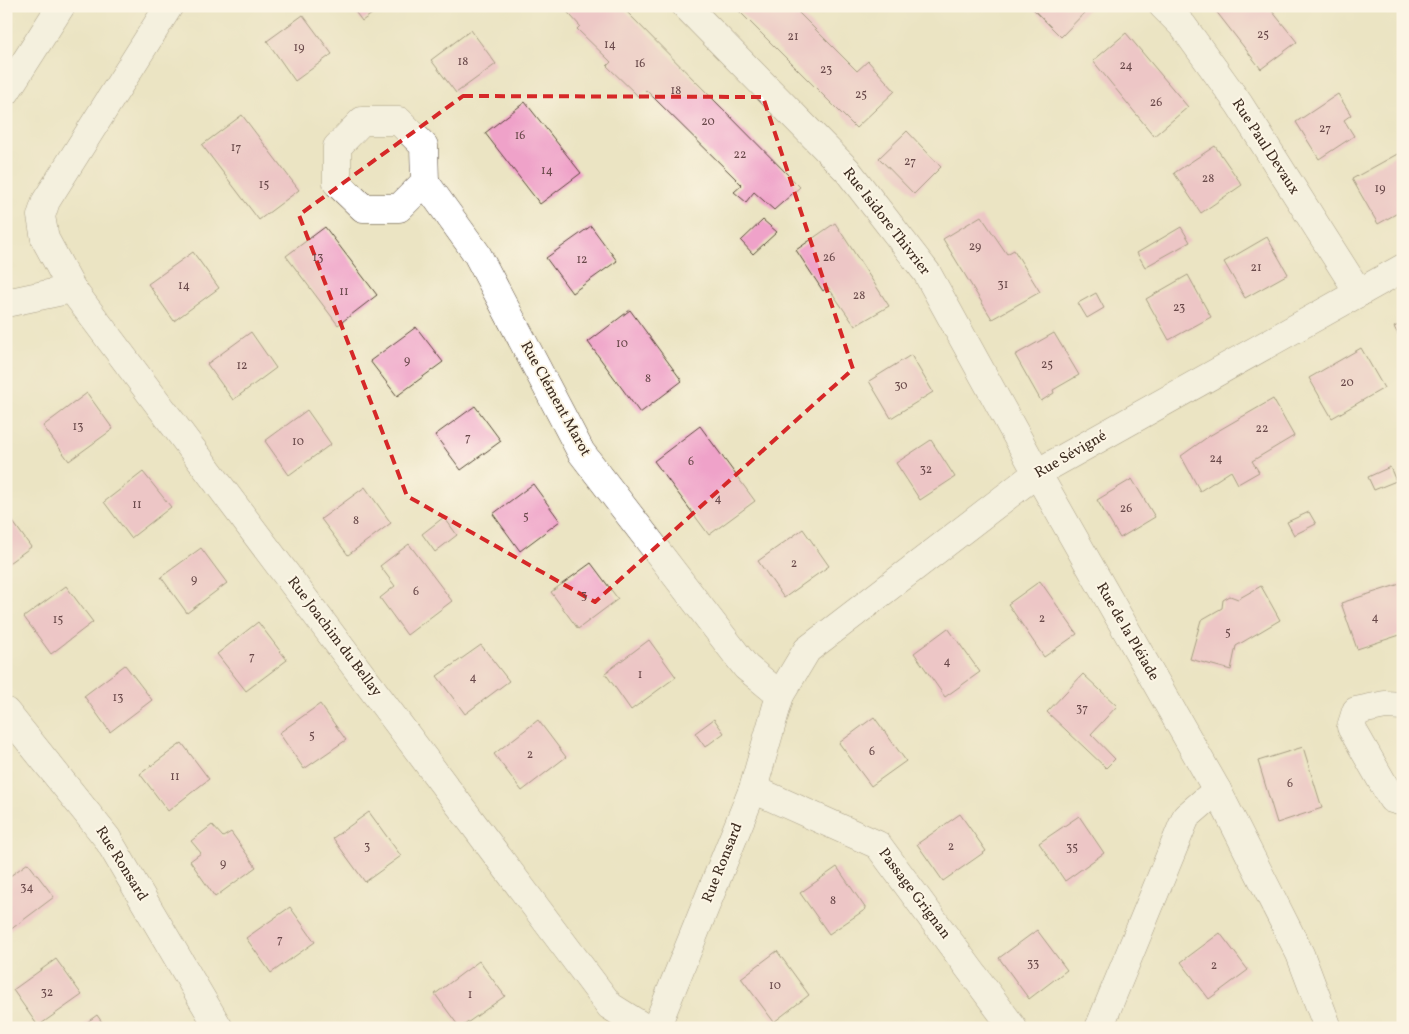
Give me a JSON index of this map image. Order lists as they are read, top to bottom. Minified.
{"streets":{"street":["Rue Paul Devaux","Rue Isidore Thivrier","Rue Clément Marot","Rue Sévigné","Rue de la Pléiade","Rue Joachim du Bellay","Rue Ronsard","Passage Grignan"]},"crossings":[["Rue Paul Devaux","Rue Sévigné"],["Rue Isidore Thivrier","Rue Sévigné"],["Rue Isidore Thivrier","Rue de la Pléiade"],["Rue Clément Marot","Rue Sévigné"],["Rue Clément Marot","Rue Ronsard"],["Rue Sévigné","Rue de la Pléiade"],["Rue Sévigné","Rue Ronsard"],["Rue Ronsard","Passage Grignan"]],"house_numbers":["25","21","14","19","18","16","24","23","18","25","26","20","27","16","17","22","27","14","28","15","19","29","13","26","12","21","31","14","11","28","23","10","9","25","12","8","20","30","13","22","7","10","24","6","32","4","11","26","5","8","2","9","6","3","4","2","15","5","7","4","1","4","13","37","5","6","2","11","6","3","2","35","9","34","8","7","33","2","10","32","1"]}
